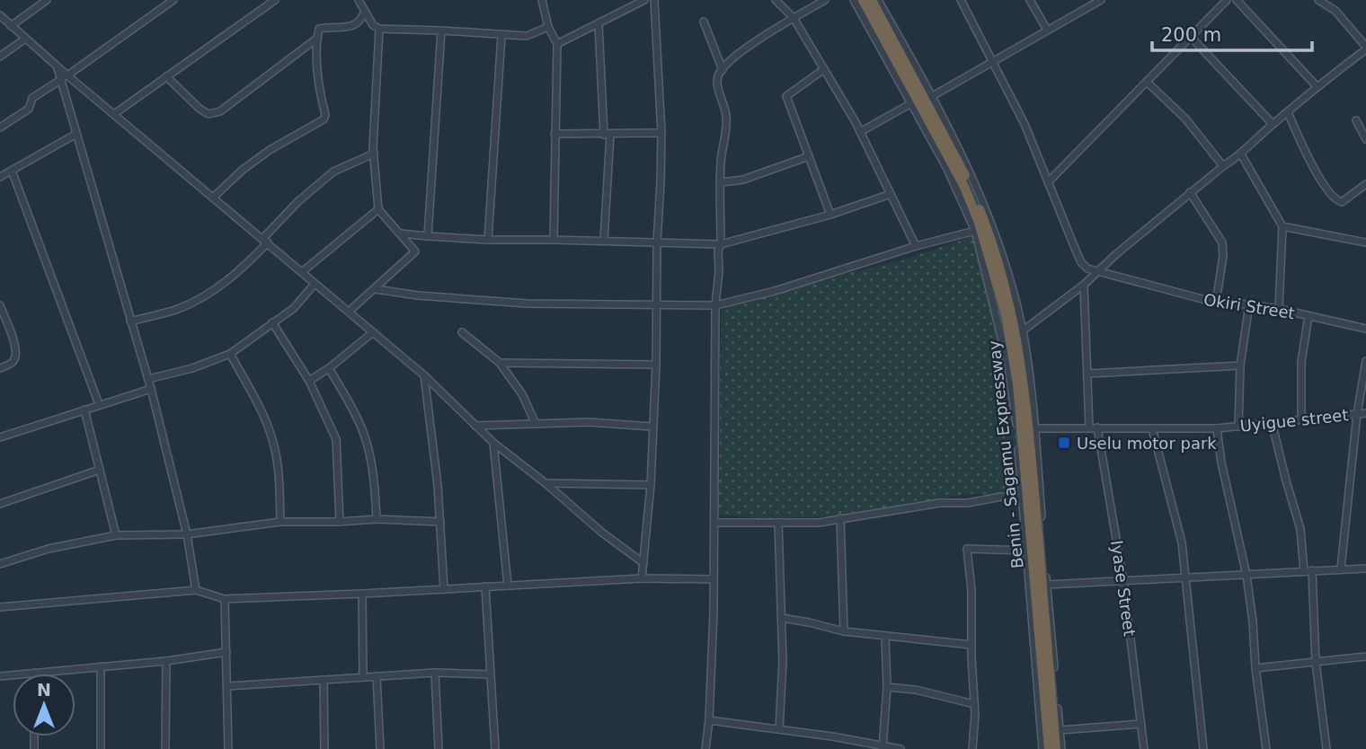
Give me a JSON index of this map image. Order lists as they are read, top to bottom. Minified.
{"streets":{"highway":["Benin - Sagamu Expressway"],"street":["Okiri Street","Uyigue street","Iyase Street"]},"crossings":[["Uyigue street","Iyase Street"]],"places":{"transit":["Uselu motor park"]},"scale_bar":"200 m","north":"top"}
